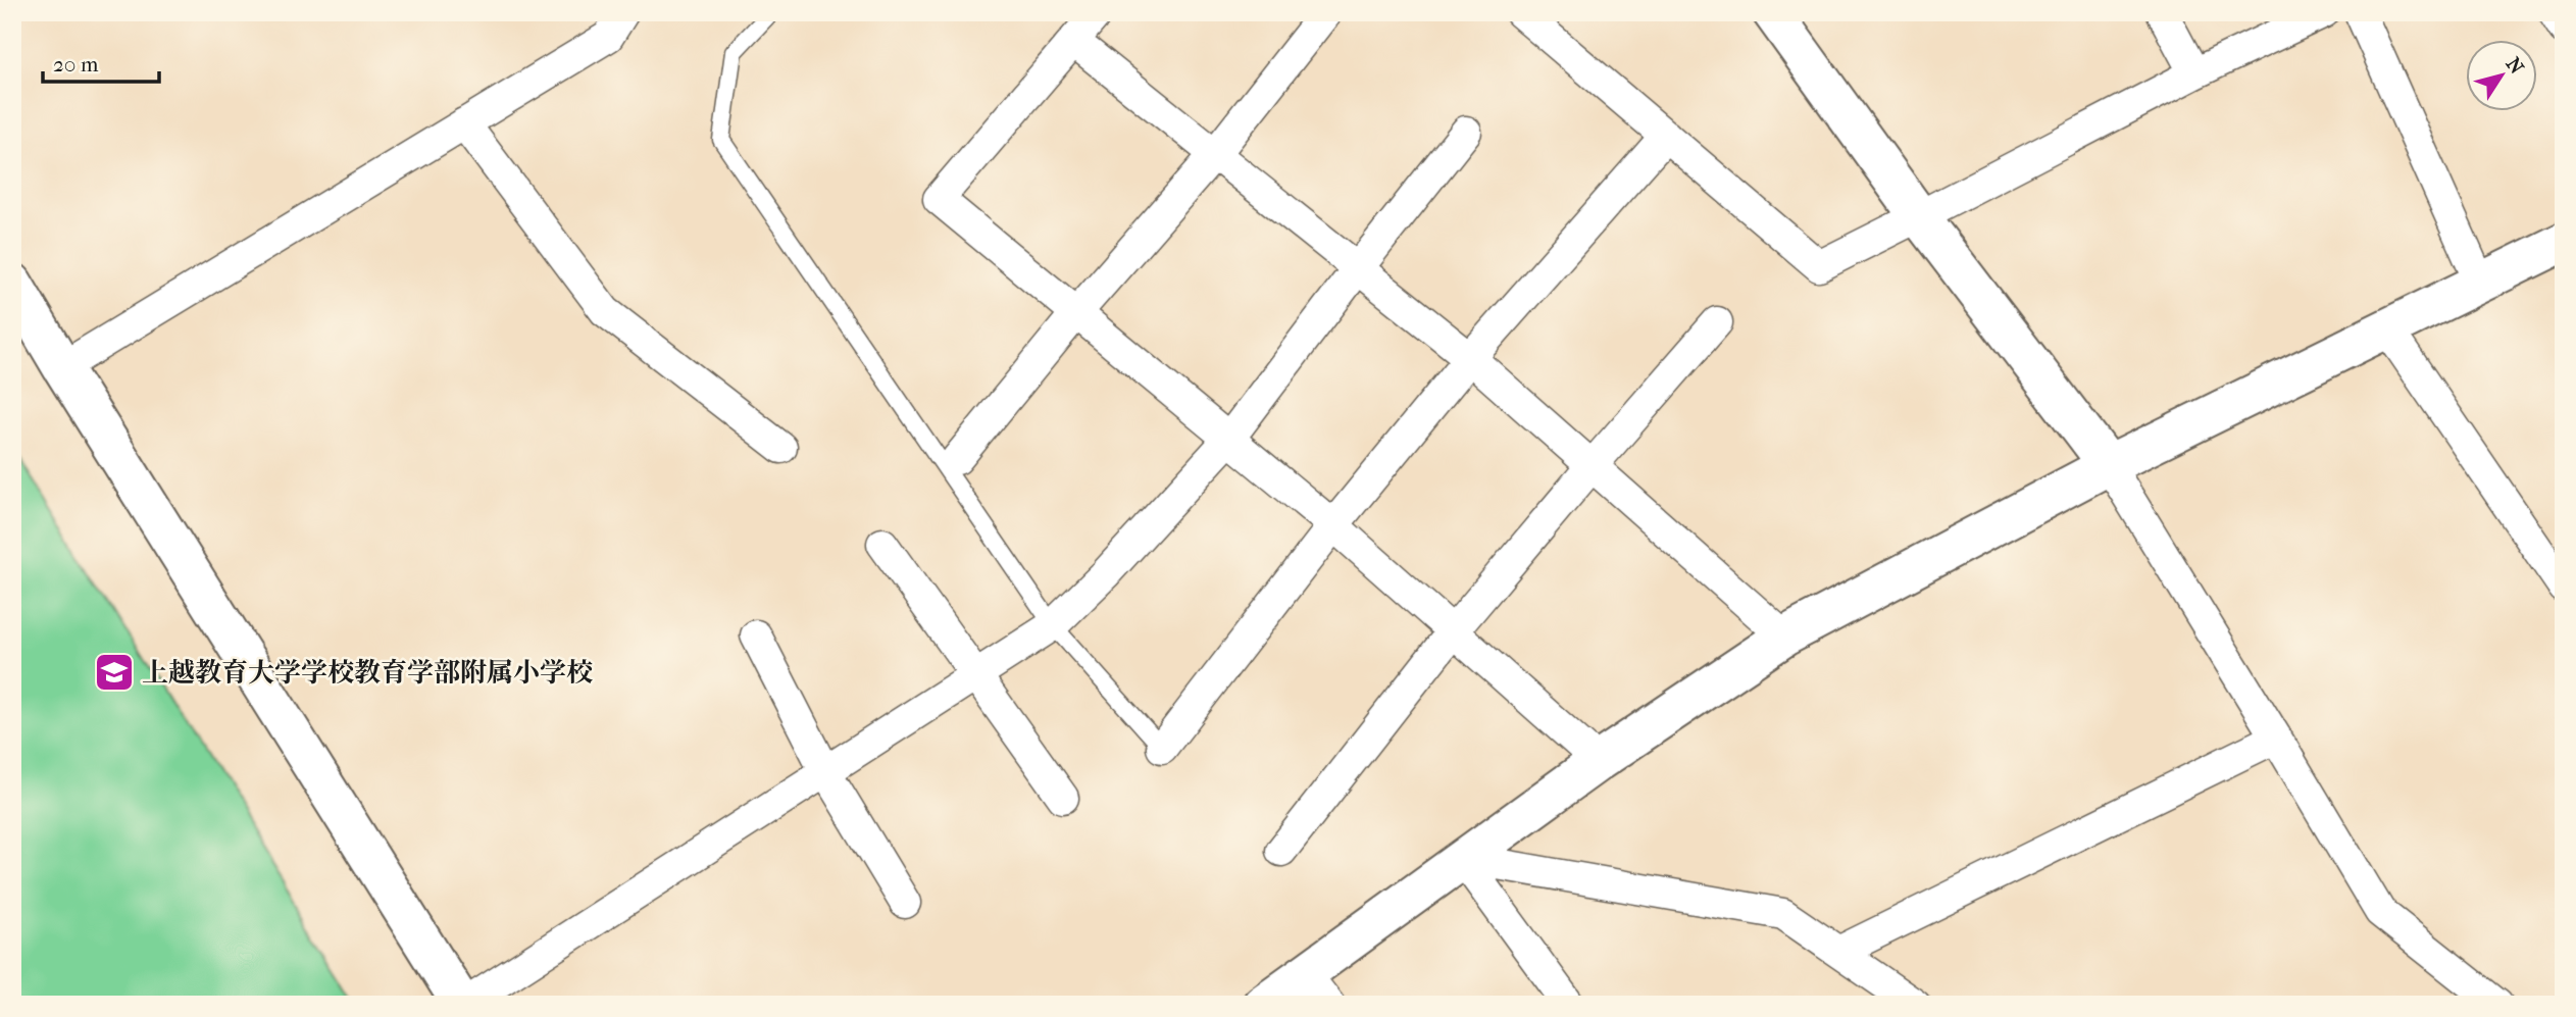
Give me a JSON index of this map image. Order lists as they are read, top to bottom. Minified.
{"places":{"school or university":["上越教育大学学校教育学部附属小学校"]},"scale_bar":"20 m","north":"top right"}
